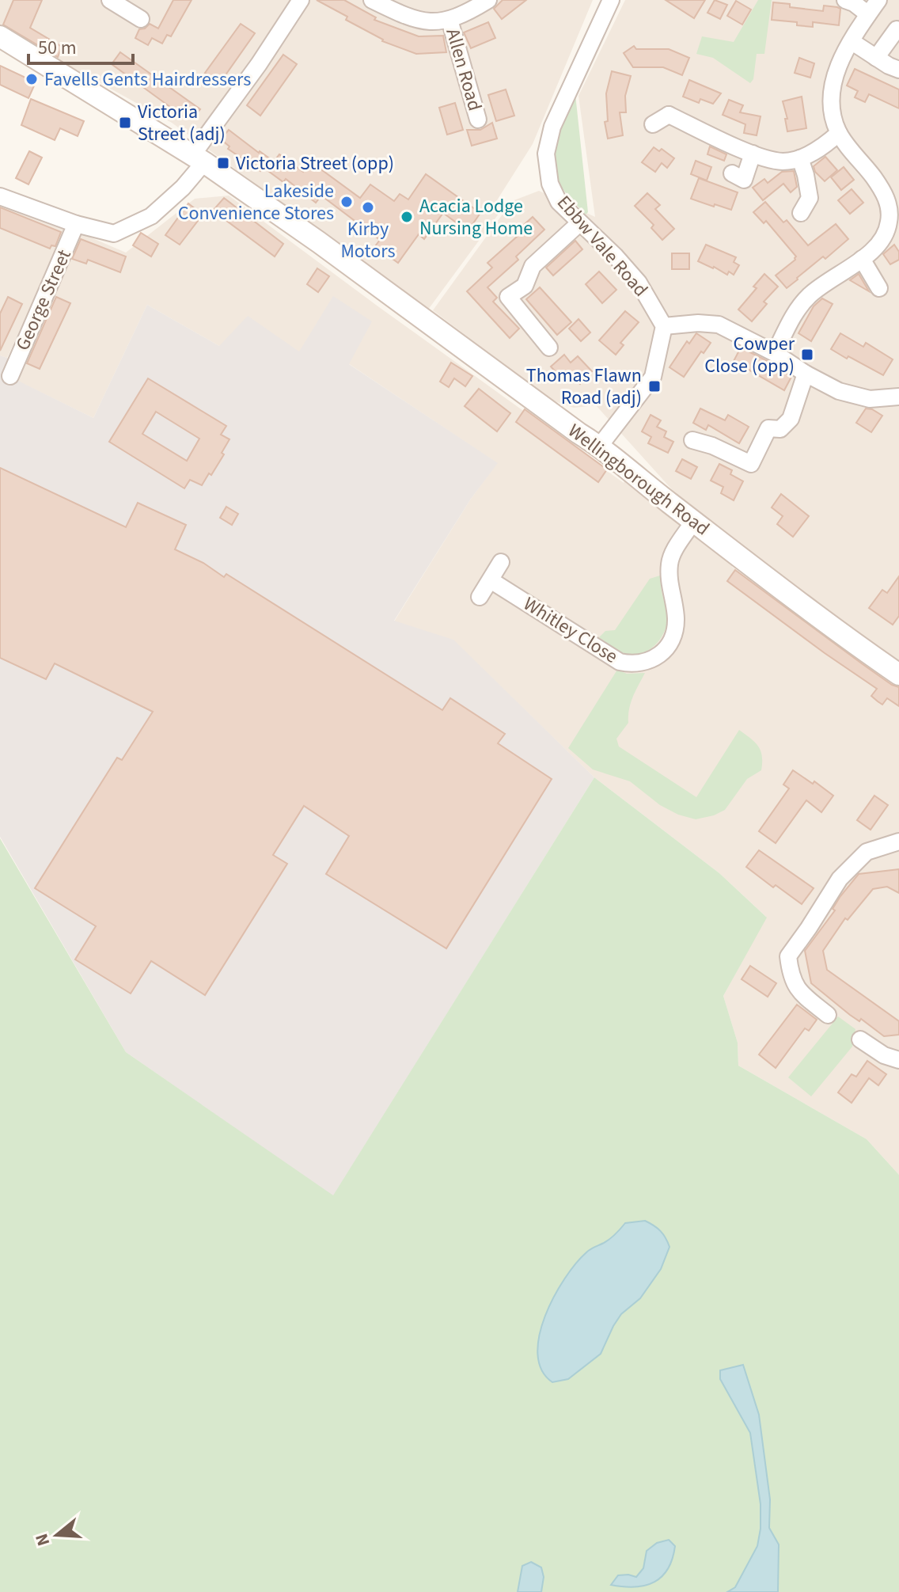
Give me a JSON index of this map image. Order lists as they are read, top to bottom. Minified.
{"streets":{"main road":["Wellingborough Road"],"street":["Allen Road","Ebbw Vale Road","George Street","Whitley Close"]},"crossings":[["Wellingborough Road","Whitley Close"]],"places":{"other":["Favells Gents Hairdressers","Lakeside Convenience Stores","Kirby Motors","Acacia Lodge Nursing Home"],"transit":["Victoria Street (adj)","Victoria Street (opp)","Cowper Close (opp)","Thomas Flawn Road (adj)"]},"scale_bar":"50 m","north":"left"}
